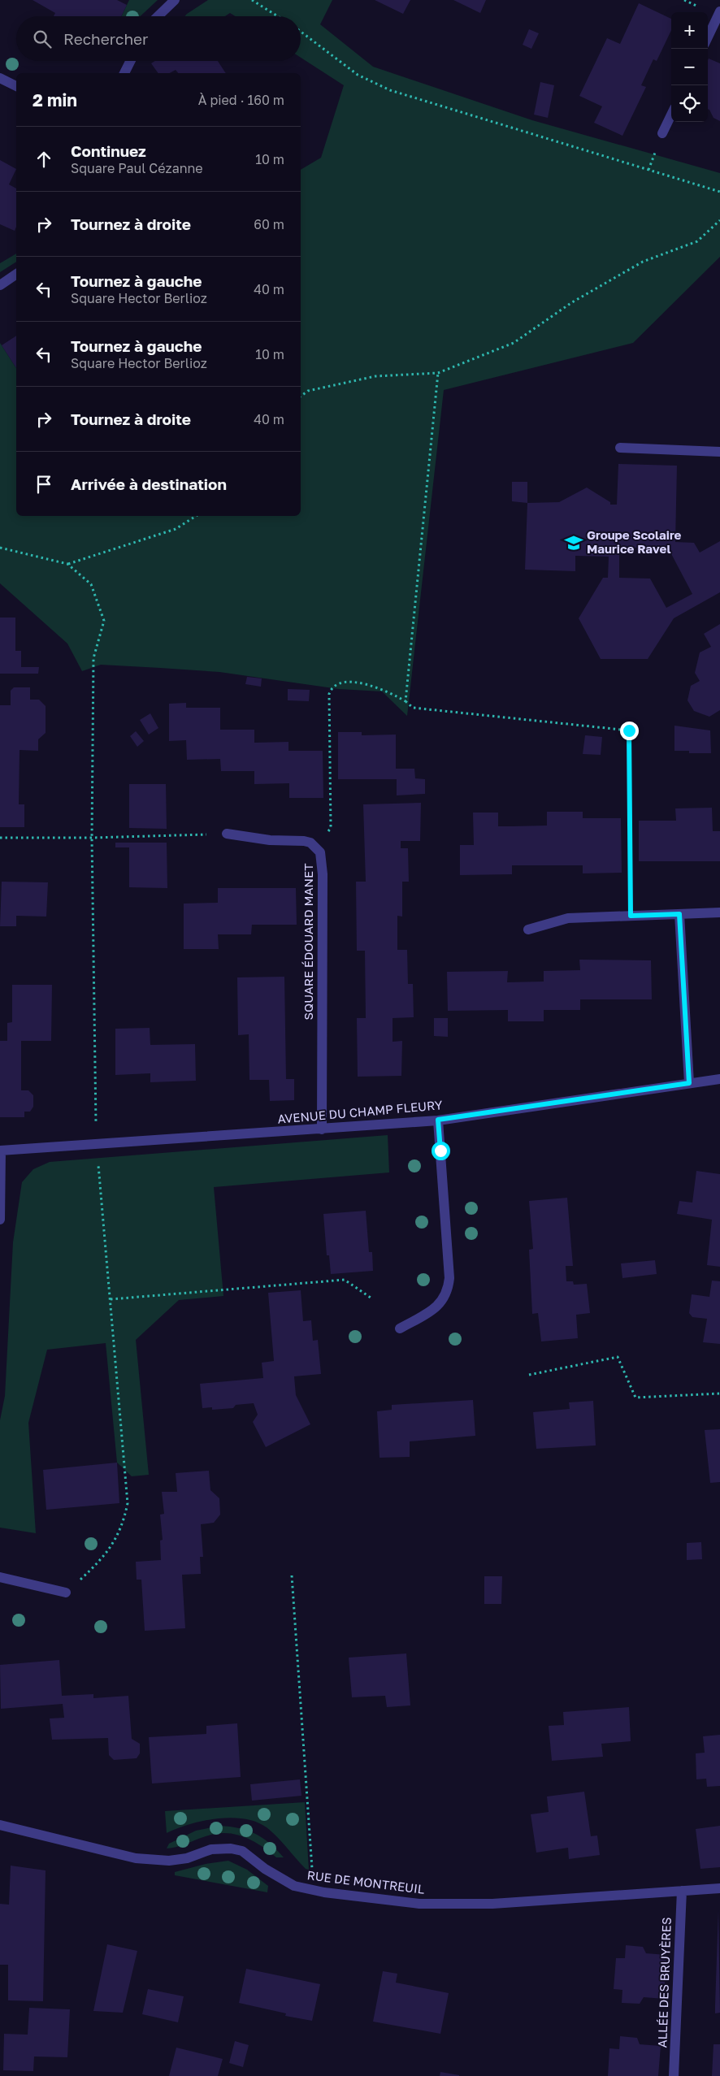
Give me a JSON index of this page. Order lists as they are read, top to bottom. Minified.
{"streets":{"street":["SQUARE ÉDOUARD MANET","AVENUE DU CHAMP FLEURY","RUE DE MONTREUIL","ALLÉE DES BRUYÈRES"]},"crossings":[["SQUARE ÉDOUARD MANET","AVENUE DU CHAMP FLEURY"],["RUE DE MONTREUIL","ALLÉE DES BRUYÈRES"]],"places":{"school or university":["Groupe Scolaire Maurice Ravel"]},"page":{"map_buttons":["+","−"],"search":"Rechercher","heading":["2 min","À pied · 160 m"],"list":[["Continuez","Square Paul Cézanne","10 m"],["Tournez à droite","60 m"],["Tournez à gauche","Square Hector Berlioz","40 m"],["Tournez à gauche","Square Hector Berlioz","10 m"],["Tournez à droite","40 m"],"Arrivée à destination"]}}
